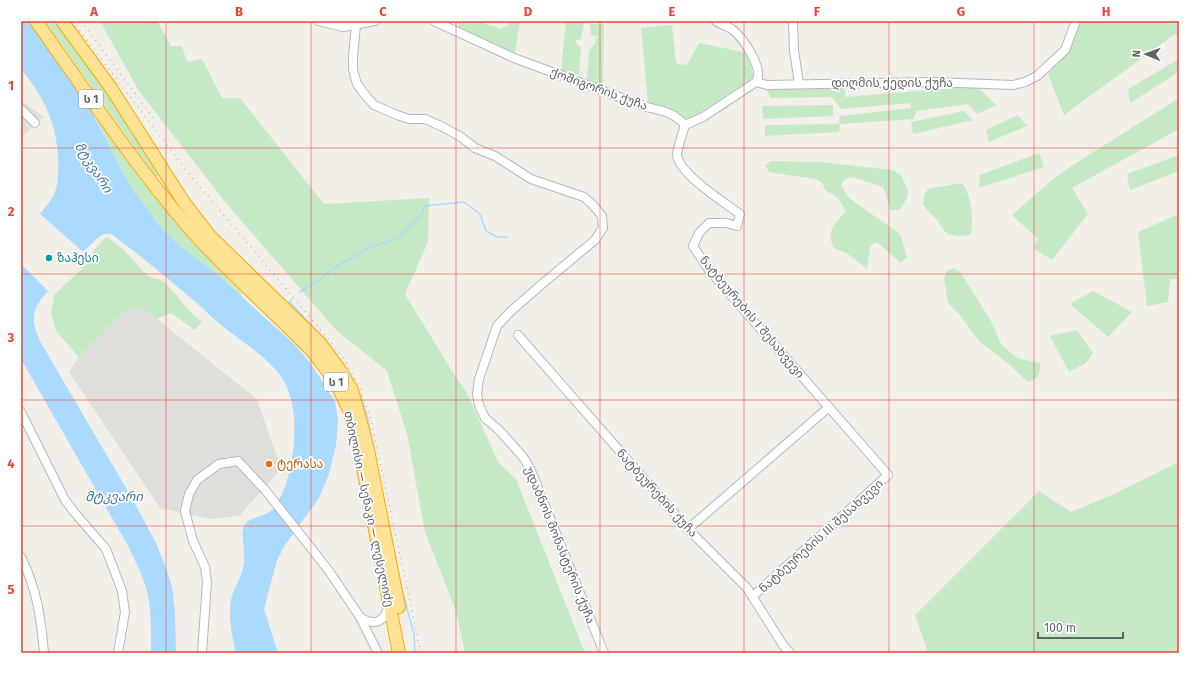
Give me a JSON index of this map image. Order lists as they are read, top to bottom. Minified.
{"streets":{"highway":["ს 1","თბილისი — სენაკი — ლესელიძე"],"street":["დიღმის ქედის ქუჩა","ქოშიგორის ქუჩა","ნატბეურების I შესახვევი","ნატბეურების ქუჩა","ნატბეურების III შესახვევი","უდაბნოს მონასტერის ქუჩა"]},"crossings":[["ქოშიგორის ქუჩა","ნატბეურების I შესახვევი"],["ნატბეურების I შესახვევი","ნატბეურების III შესახვევი"],["ნატბეურების ქუჩა","ნატბეურების III შესახვევი"]],"water":["მტკვარი"],"places":["ზაჰესი","ტერასა"],"scale_bar":"100 m","north":"left","grid":{"columns":["A","B","C","D","E","F","G","H"],"rows":["1","2","3","4","5"]}}
